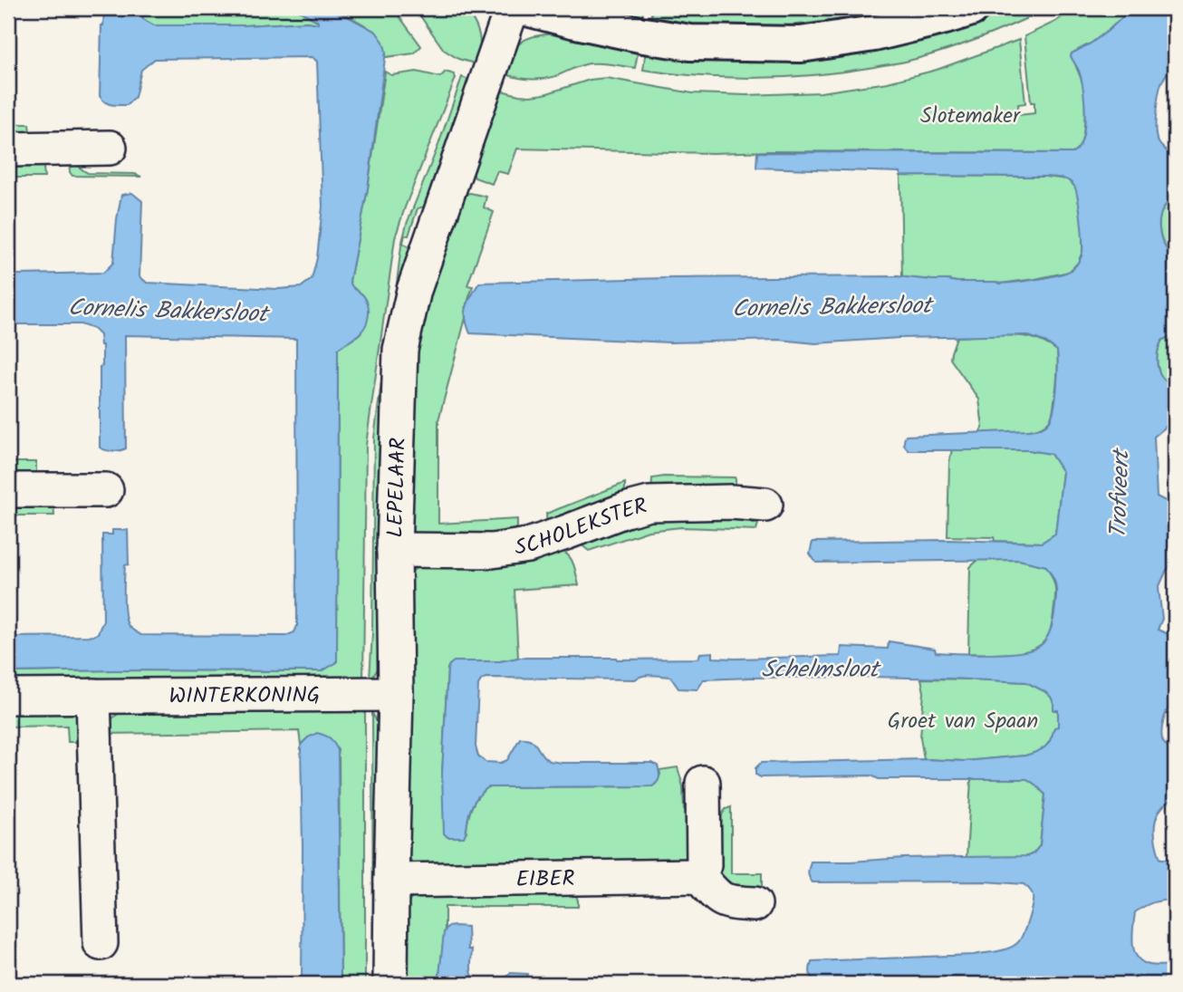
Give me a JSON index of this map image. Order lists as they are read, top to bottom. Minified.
{"streets":{"street":["LEPELAAR","SCHOLEKSTER","WINTERKONING","EIBER"]},"crossings":[["LEPELAAR","SCHOLEKSTER"],["LEPELAAR","WINTERKONING"],["LEPELAAR","EIBER"]],"water":["Cornelis Bakkersloot","Trofveert","Schelmsloot"],"parks":["Slotemaker","Groet van Spaan"]}
